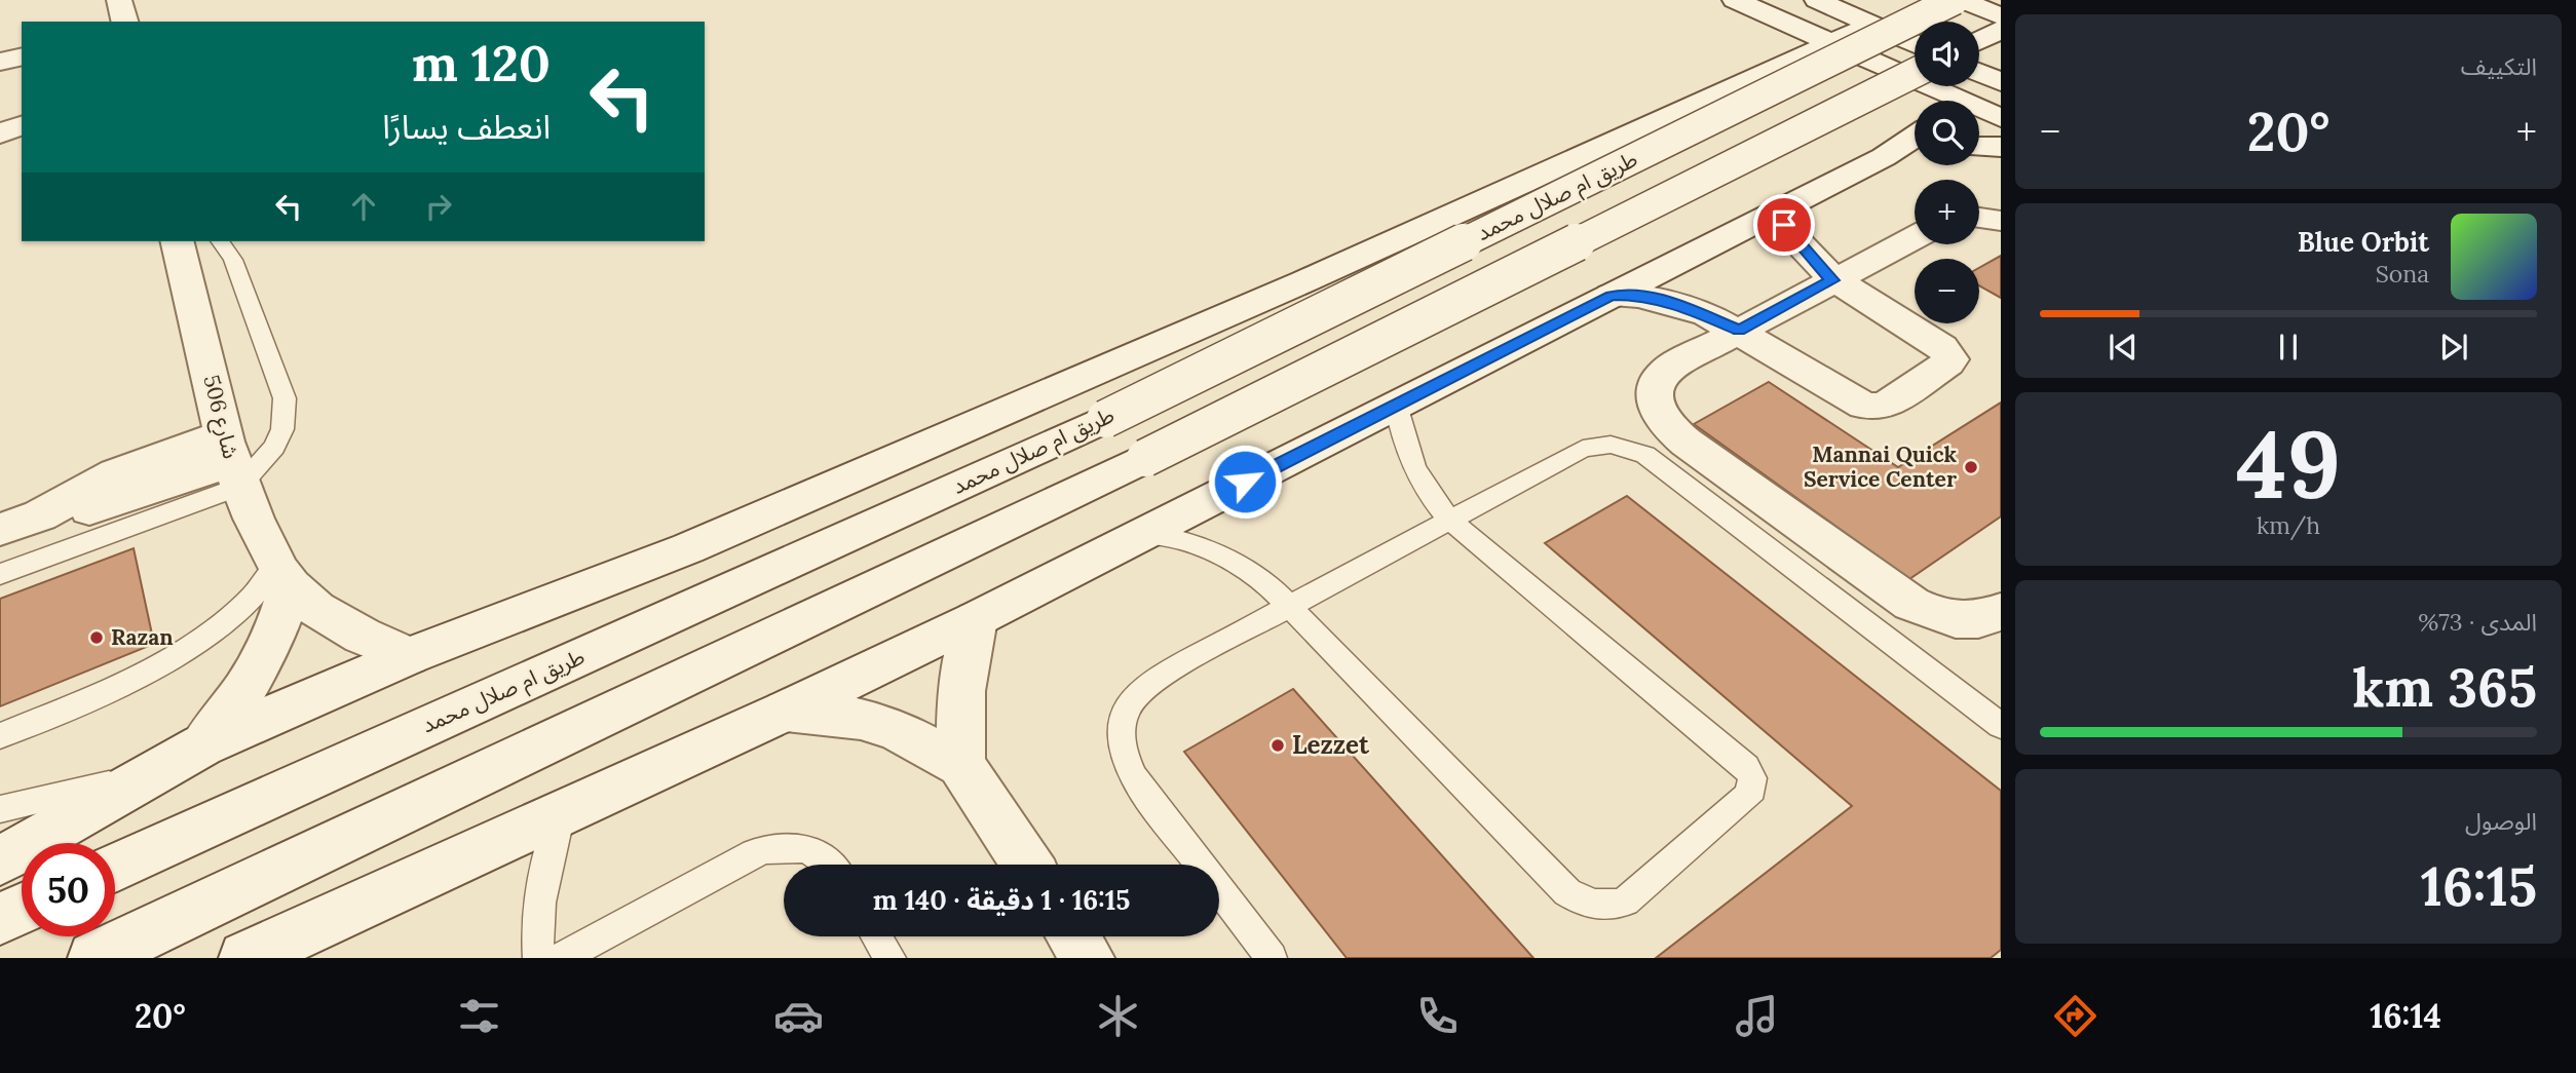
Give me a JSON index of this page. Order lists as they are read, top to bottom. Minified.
{"streets":{"street":["طريق ام صلال محمد","شارع 506"]},"places":["Mannai Quick Service Center","Razan","Lezzet"],"page":{"tile":["التكييف",["49","km/h"],["المدى · 73%","365 km"],["الوصول","16:15"]],"map_buttons":["+","−"],"turn":["120 m","انعطف يسارًا"],"heat":["−","20°","+"],"song":["Blue Orbit","Sona"],"limit":"50","trip":"16:15 · 1 دقيقة · 140 m","tabs":["16:14","20°"]}}
